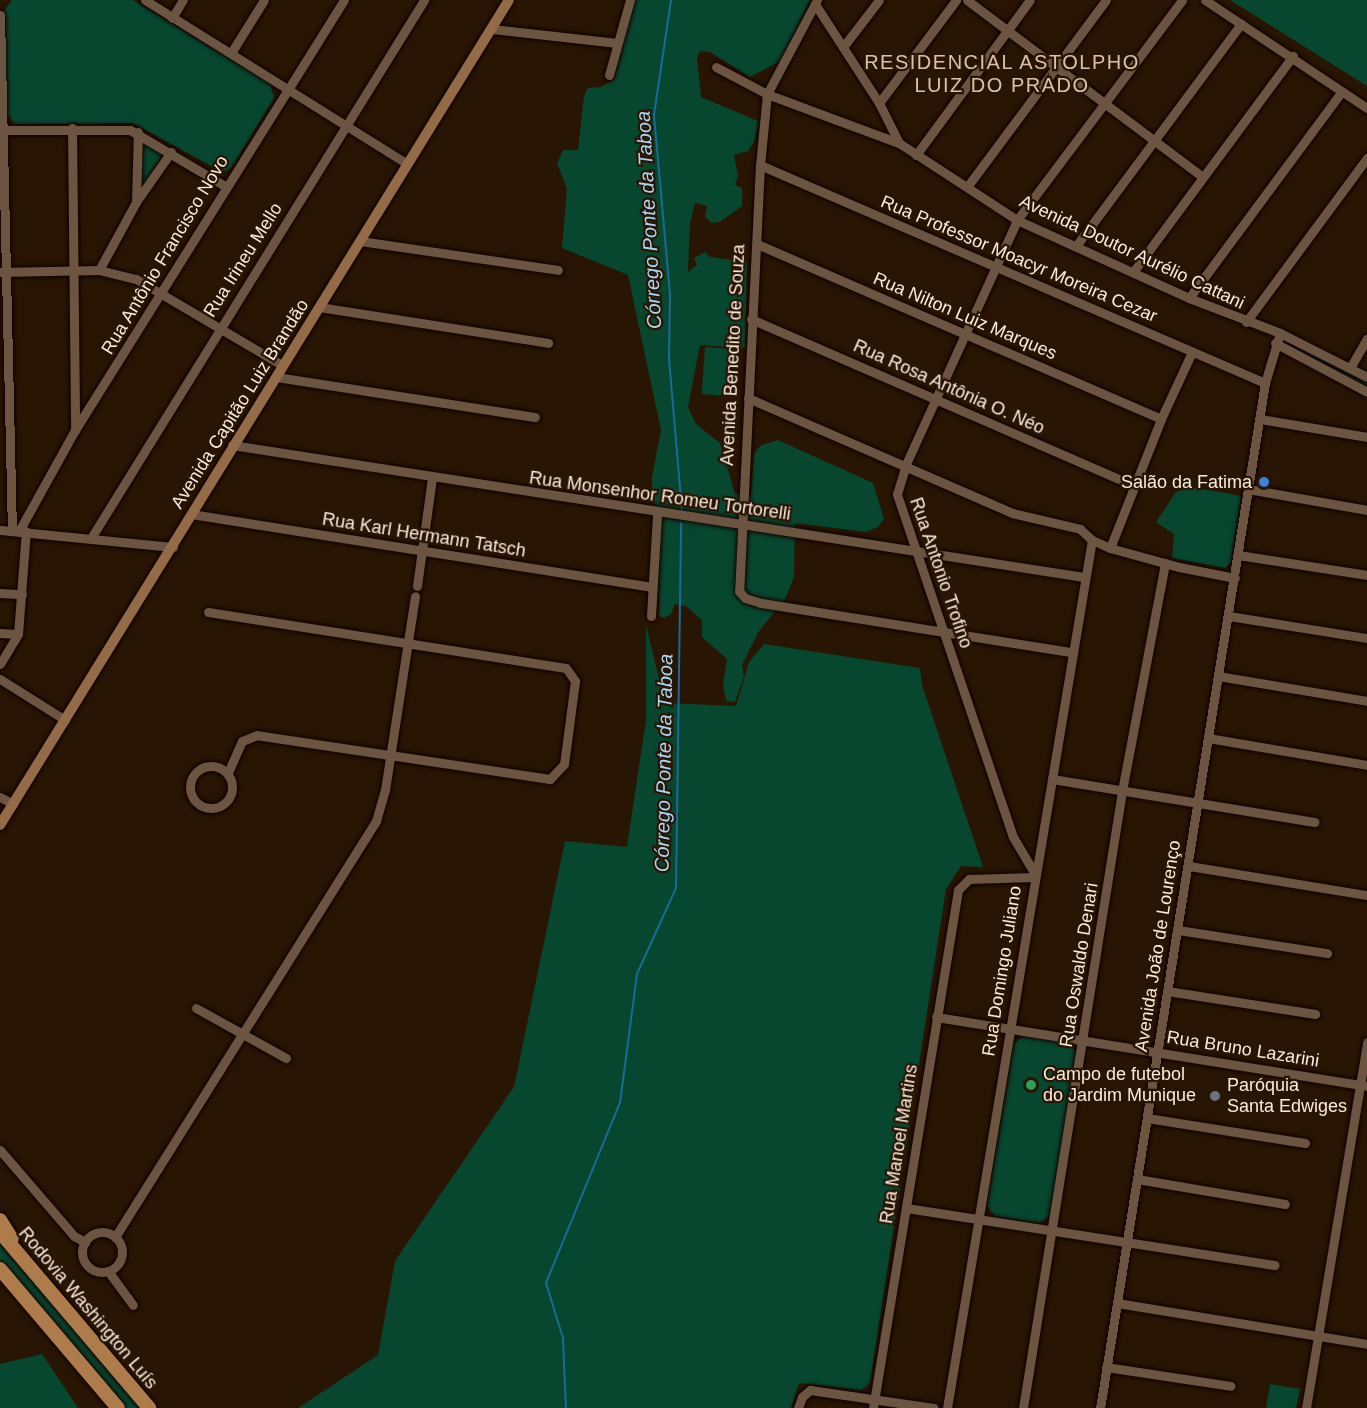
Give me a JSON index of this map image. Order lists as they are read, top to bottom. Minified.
{"streets":{"highway":["Rodovia Washington Luís"],"main road":["Avenida Capitão Luiz Brandão"],"street":["Avenida Doutor Aurélio Cattani","Rua Antônio Francisco Novo","Rua Professor Moacyr Moreira Cezar","Rua Irineu Mello","Rua Nilton Luiz Marques","Avenida Benedito de Souza","Rua Rosa Antônia O. Néo","Rua Monsenhor Romeu Tortorelli","Rua Karl Hermann Tatsch","Rua Antonio Trofino","Avenida João de Lourenço","Rua Oswaldo Denari","Rua Domingo Juliano","Rua Bruno Lazarini","Rua Manoel Martins"]},"crossings":[["Avenida Doutor Aurélio Cattani","Rua Antonio Trofino"],["Rua Professor Moacyr Moreira Cezar","Avenida Benedito de Souza"],["Rua Professor Moacyr Moreira Cezar","Rua Antonio Trofino"],["Rua Professor Moacyr Moreira Cezar","Avenida João de Lourenço"],["Rua Nilton Luiz Marques","Avenida Benedito de Souza"],["Rua Nilton Luiz Marques","Rua Antonio Trofino"],["Avenida Benedito de Souza","Rua Rosa Antônia O. Néo"],["Avenida Benedito de Souza","Rua Monsenhor Romeu Tortorelli"],["Avenida Benedito de Souza","Rua Antonio Trofino"],["Rua Rosa Antônia O. Néo","Rua Antonio Trofino"],["Avenida Capitão Luiz Brandão","Rua Monsenhor Romeu Tortorelli"],["Avenida Capitão Luiz Brandão","Rua Karl Hermann Tatsch"],["Rua Monsenhor Romeu Tortorelli","Rua Antonio Trofino"],["Rua Monsenhor Romeu Tortorelli","Rua Domingo Juliano"],["Rua Antonio Trofino","Rua Domingo Juliano"],["Rua Antonio Trofino","Rua Manoel Martins"],["Avenida João de Lourenço","Rua Bruno Lazarini"],["Rua Oswaldo Denari","Rua Bruno Lazarini"],["Rua Domingo Juliano","Rua Bruno Lazarini"],["Rua Domingo Juliano","Rua Manoel Martins"],["Rua Bruno Lazarini","Rua Manoel Martins"]],"districts":["RESIDENCIAL ASTOLPHO LUIZ DO PRADO"],"water":["Córrego Ponte da Taboa"],"places":["Salão da Fatima","Campo de futebol do Jardim Munique","Paróquia Santa Edwiges"]}
